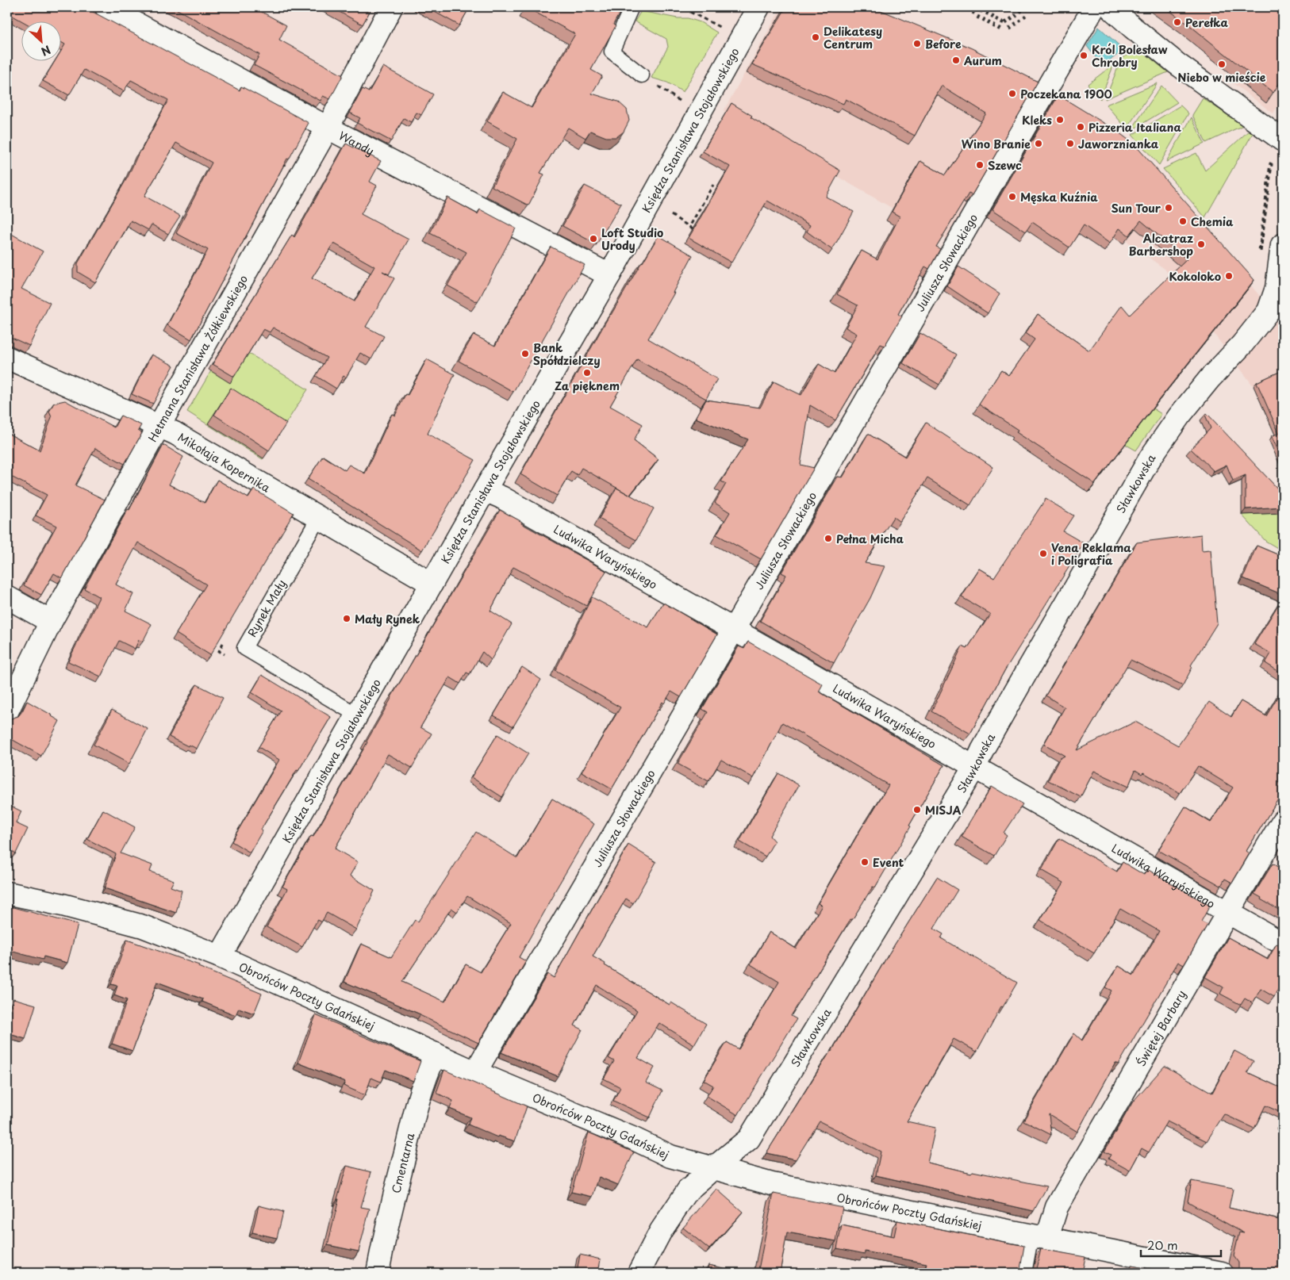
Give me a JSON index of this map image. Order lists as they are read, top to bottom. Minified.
{"streets":{"street":["Księdza Stanisława Stojałowskiego","Wandy","Juliusza Słowackiego","Hetmana Stanisława Żółkiewskiego","Mikołaja Kopernika","Sławkowska","Ludwika Waryńskiego","Obrońców Poczty Gdańskiej","Świętej Barbary","Cmentarna"],"lane":["Rynek Mały"]},"crossings":[["Księdza Stanisława Stojałowskiego","Wandy"],["Księdza Stanisława Stojałowskiego","Mikołaja Kopernika"],["Księdza Stanisława Stojałowskiego","Ludwika Waryńskiego"],["Księdza Stanisława Stojałowskiego","Rynek Mały"],["Księdza Stanisława Stojałowskiego","Obrońców Poczty Gdańskiej"],["Wandy","Hetmana Stanisława Żółkiewskiego"],["Juliusza Słowackiego","Ludwika Waryńskiego"],["Juliusza Słowackiego","Obrońców Poczty Gdańskiej"],["Hetmana Stanisława Żółkiewskiego","Mikołaja Kopernika"],["Mikołaja Kopernika","Rynek Mały"],["Sławkowska","Ludwika Waryńskiego"],["Sławkowska","Obrońców Poczty Gdańskiej"],["Ludwika Waryńskiego","Świętej Barbary"],["Obrońców Poczty Gdańskiej","Świętej Barbary"],["Obrońców Poczty Gdańskiej","Cmentarna"]],"places":["Perełka","Delikatesy Centrum","Before","Król Bolesław Chrobry","Aurum","Niebo w mieście","Poczekana 1900","Kleks","Pizzeria Italiana","Wino Branie","Jaworznianka","Szewc","Męska Kuźnia","Sun Tour","Chemia","Loft Studio Urody","Alcatraz Barbershop","Kokoloko","Bank Spółdzielczy","Za pięknem","Pełna Micha","Vena Reklama i Poligrafia","Mały Rynek","MISJA","Event"],"scale_bar":"20 m","north":"bottom right"}
